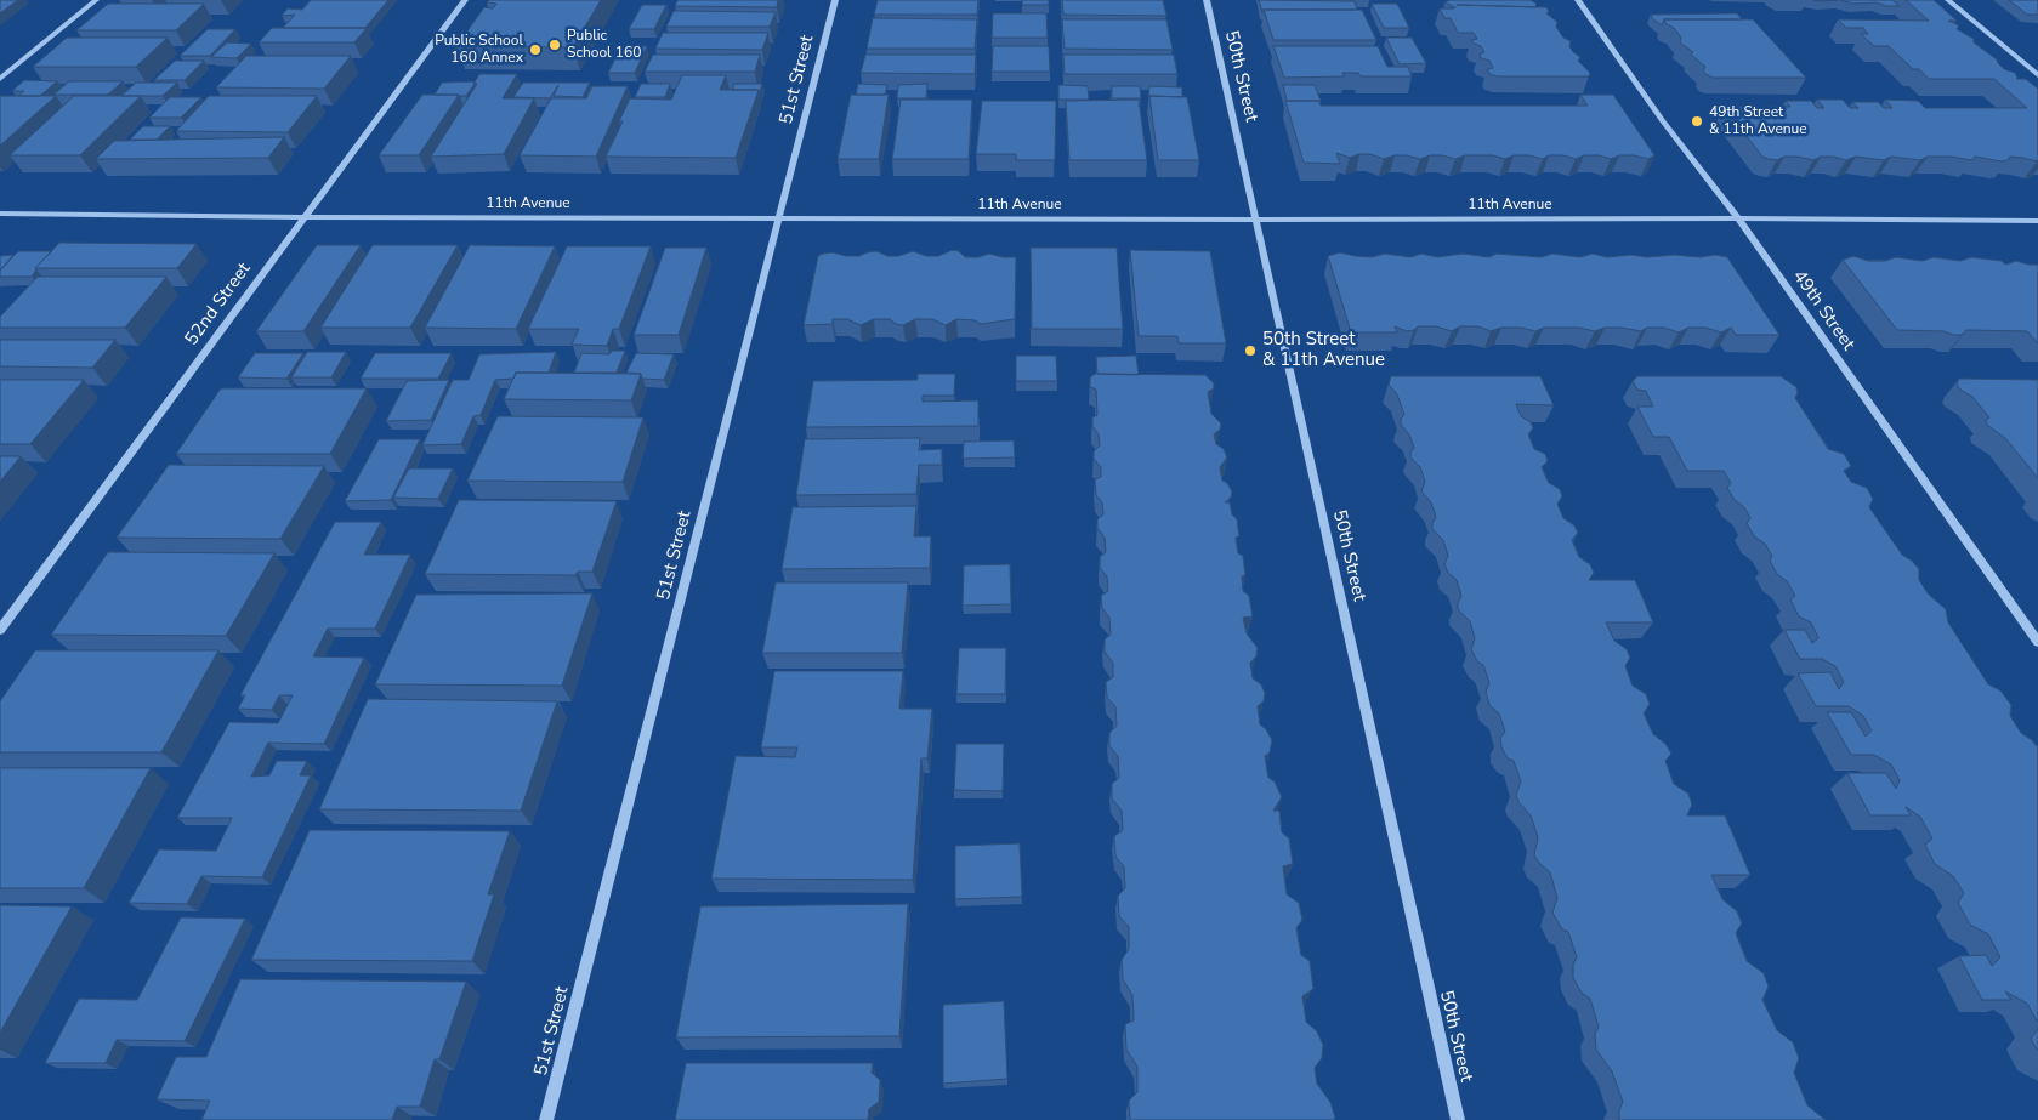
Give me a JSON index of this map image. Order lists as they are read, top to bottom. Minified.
{"streets":{"street":["50th Street","51st Street","11th Avenue","52nd Street","49th Street"]},"crossings":[["50th Street","11th Avenue"],["51st Street","11th Avenue"],["11th Avenue","52nd Street"],["11th Avenue","49th Street"]],"places":["Public School 160","Public School 160 Annex","49th Street & 11th Avenue","50th Street & 11th Avenue"]}
